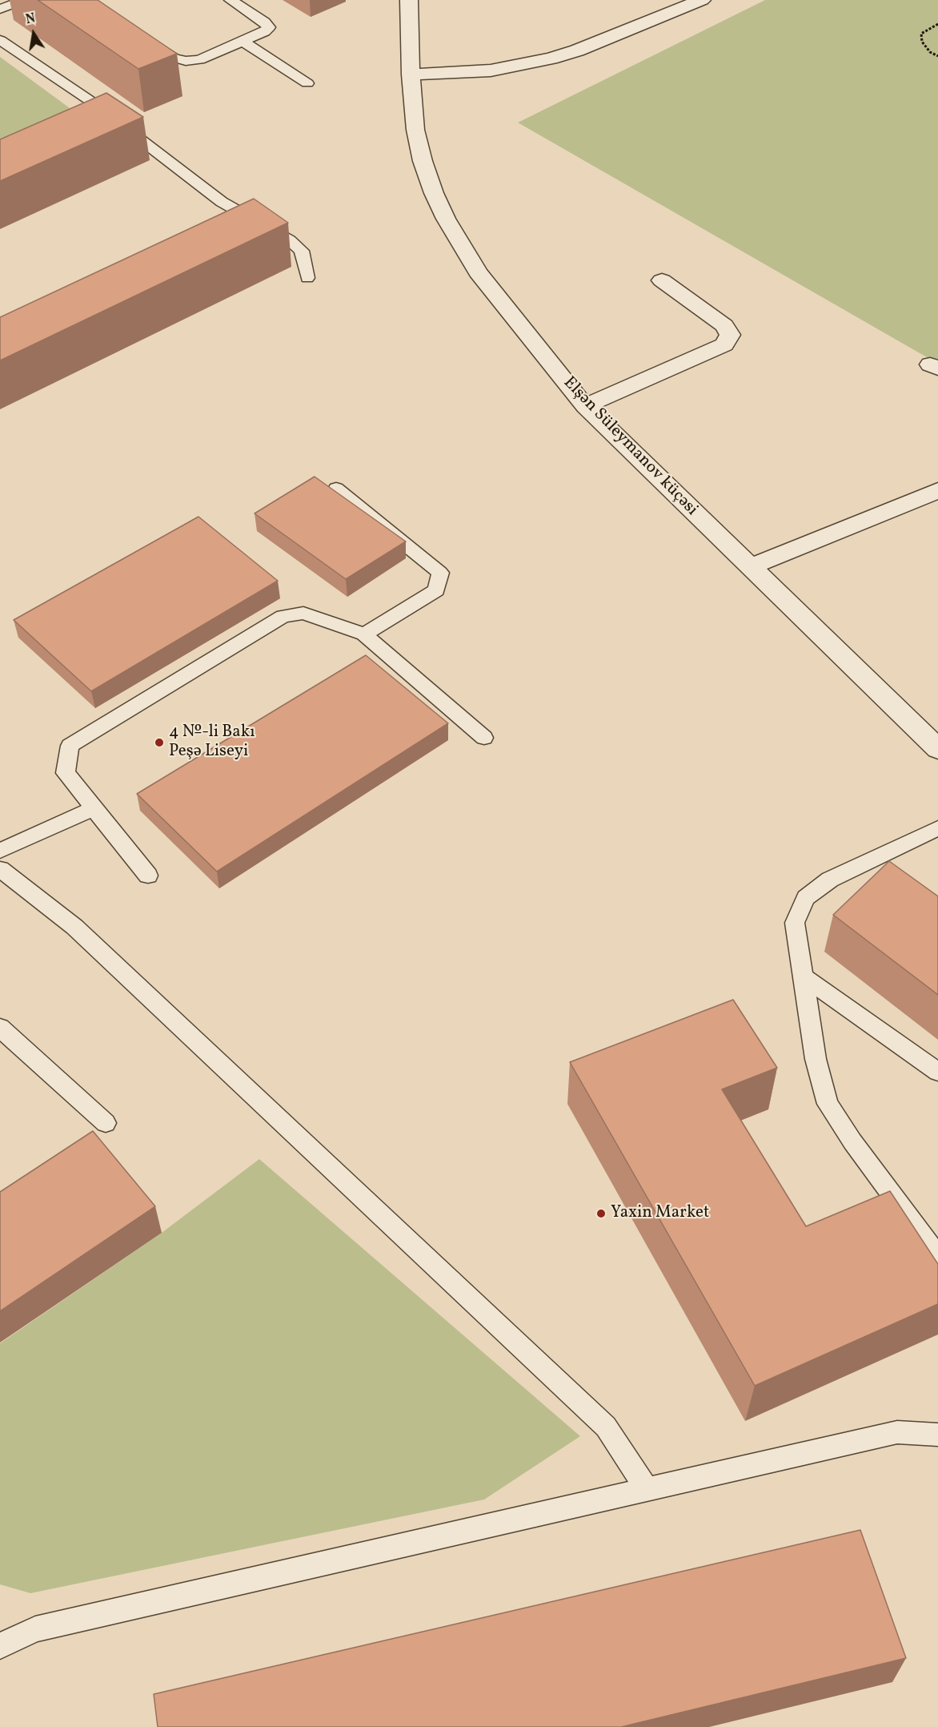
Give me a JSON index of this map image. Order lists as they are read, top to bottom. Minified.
{"streets":{"street":["Elşən Süleymanov küçəsi"]},"places":["4 №-li Bakı Peşə Liseyi","Yaxin Market"],"north":"top"}
